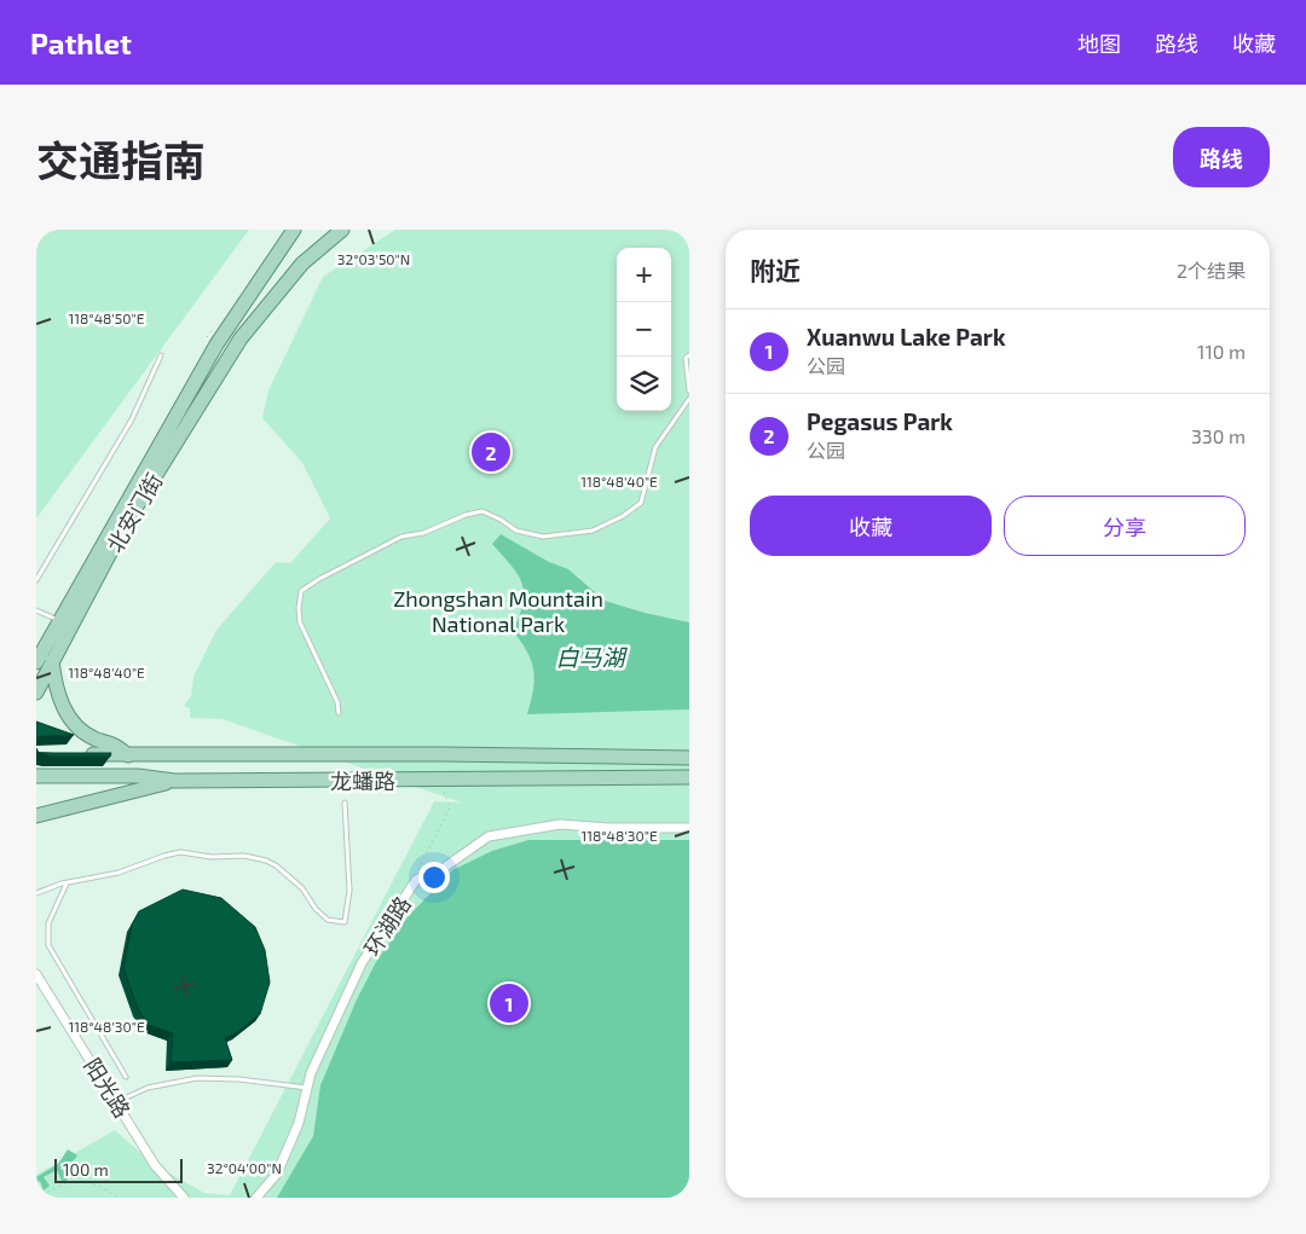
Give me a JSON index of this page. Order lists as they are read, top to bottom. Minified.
{"streets":{"main road":["北安门街","龙蟠路"],"street":["环湖路","阳光路"]},"water":["白马湖"],"parks":["Zhongshan Mountain National Park"],"scale_bar":"100 m","page":{"header":"Pathlet","nav":["地图","路线","收藏"],"title":"交通指南","buttons":["路线",["收藏","分享"]],"heading":["附近","2个结果"],"map_buttons":["+","−"],"list":[{"mark":"1","name":"Xuanwu Lake Park","note":"公园","value":"110 m"},{"mark":"2","name":"Pegasus Park","note":"公园","value":"330 m"}],"pins":["2","1"],"scale":"100 m"},"coordinates":["32°03'50\"N","118°48'50\"E","118°48'40\"E","118°48'30\"E","32°04'00\"N"]}
